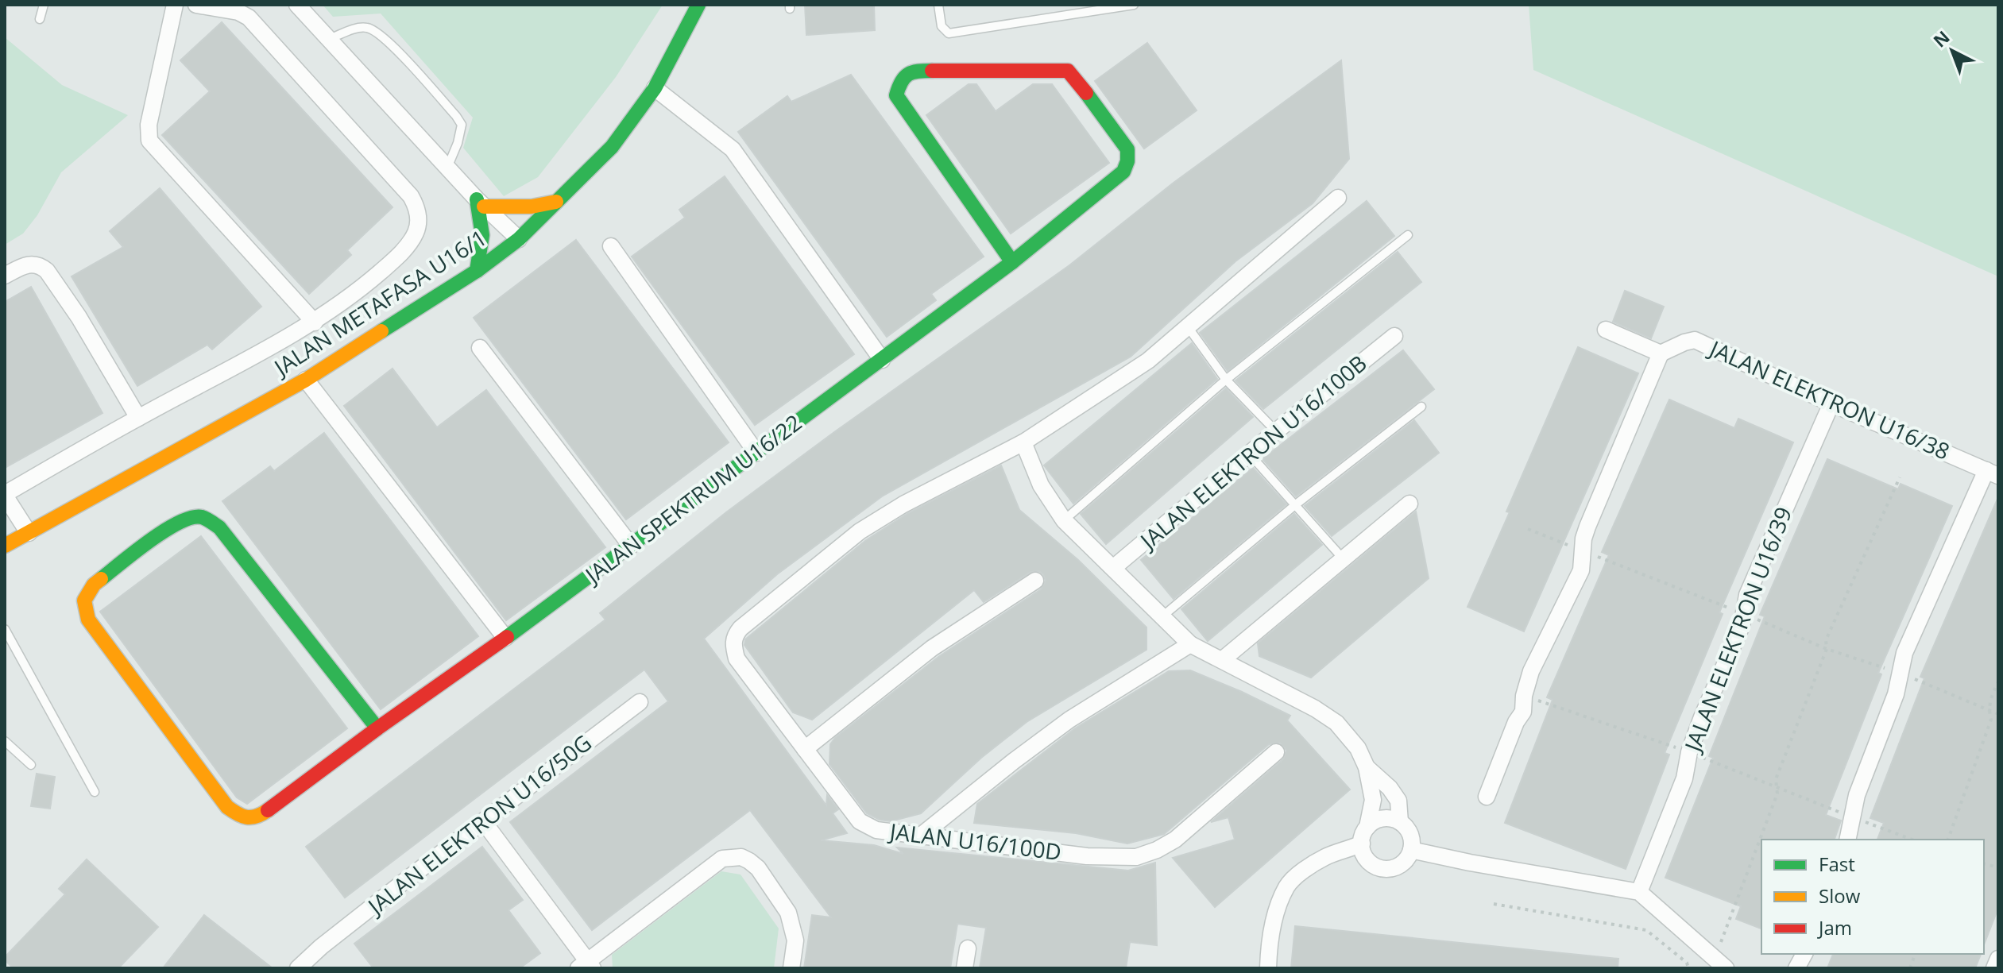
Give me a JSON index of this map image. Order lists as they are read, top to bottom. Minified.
{"streets":{"street":["JALAN METAFASA U16/1","JALAN ELEKTRON U16/38","JALAN ELEKTRON U16/100B","JALAN SPEKTRUM U16/22","JALAN ELEKTRON U16/39","JALAN ELEKTRON U16/50G","JALAN U16/100D"]},"crossings":[["JALAN ELEKTRON U16/38","JALAN ELEKTRON U16/39"]],"legend":["Fast","Slow","Jam"],"north":"top left"}
